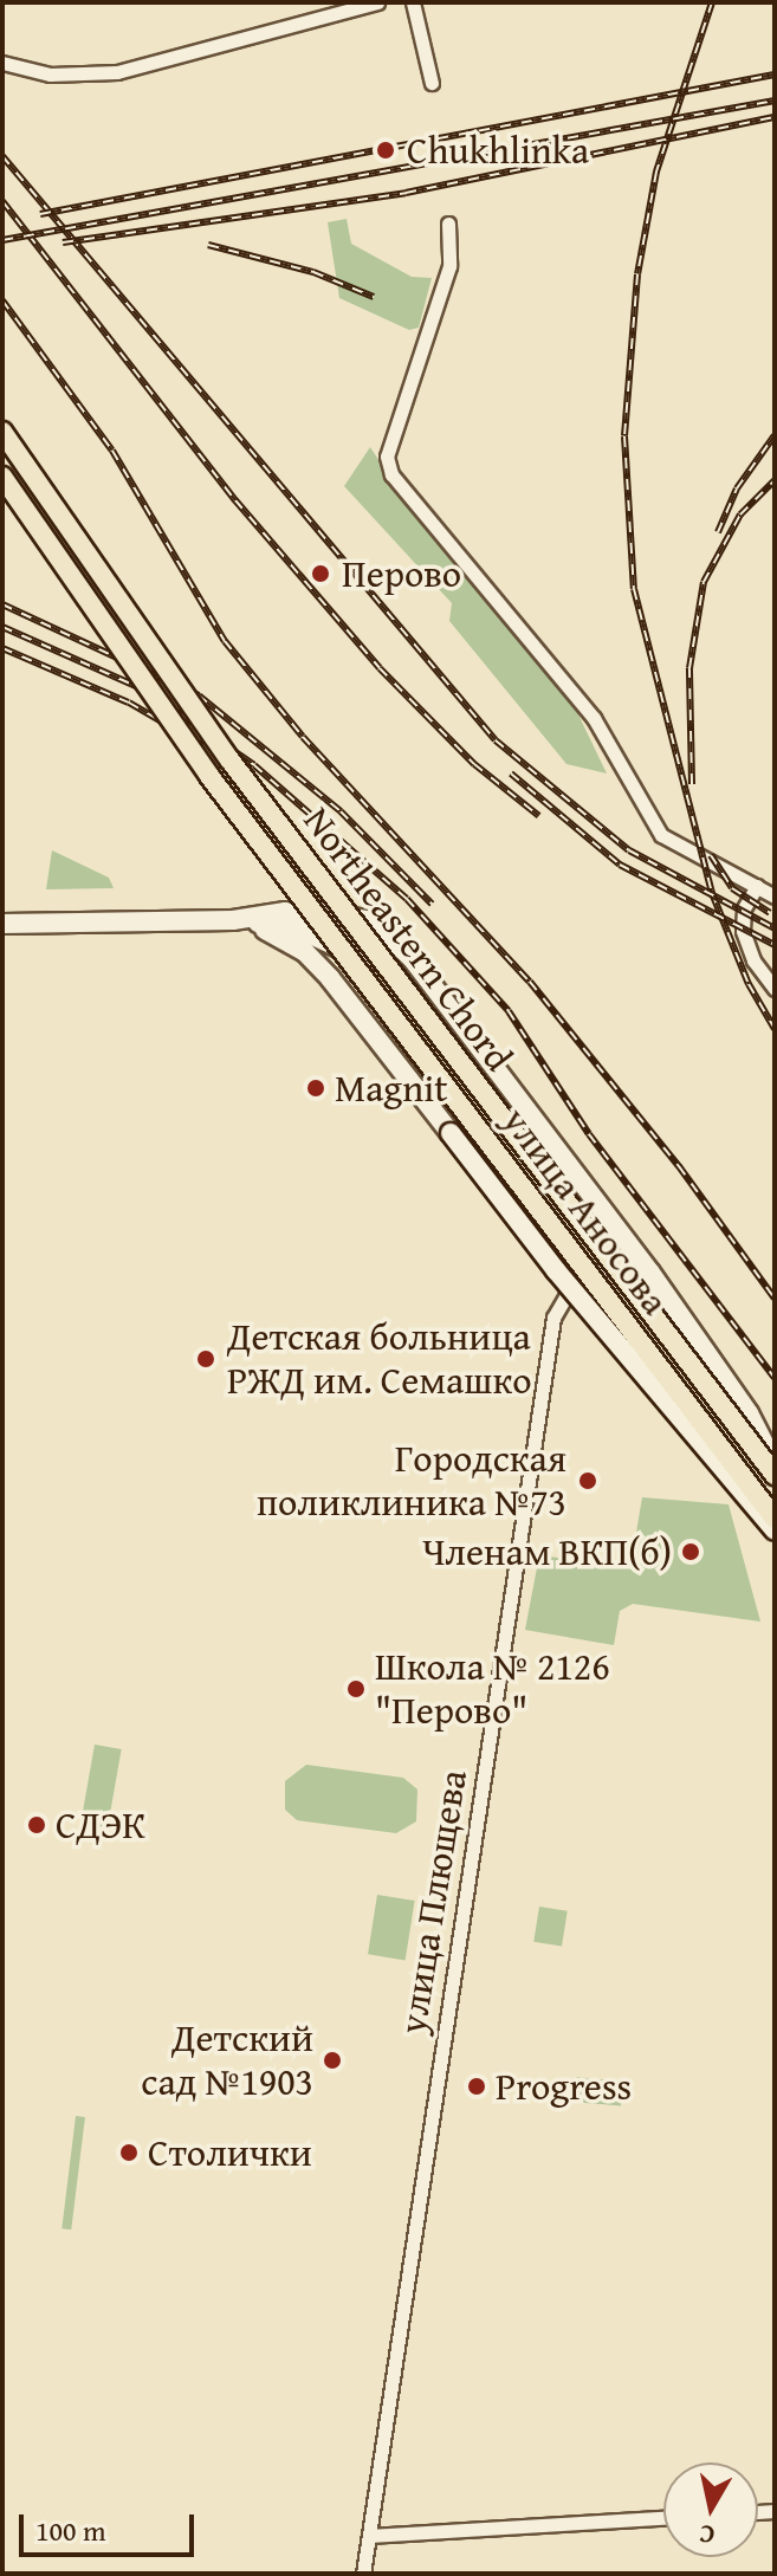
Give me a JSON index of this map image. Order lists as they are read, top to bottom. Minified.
{"streets":{"main road":["Northeastern Chord"],"street":["улица Аносова","улица Плющева"]},"crossings":[["Northeastern Chord","улица Аносова"],["улица Аносова","улица Плющева"]],"places":["Chukhlinka","Перово","Magnit","Детская больница РЖД им. Семашко","Городская поликлиника №73","Членам ВКП(б)","Школа № 2126 \"Перово\"","СДЭК","Детский сад №1903","Progress","Столички"],"scale_bar":"100 m","north":"bottom"}
